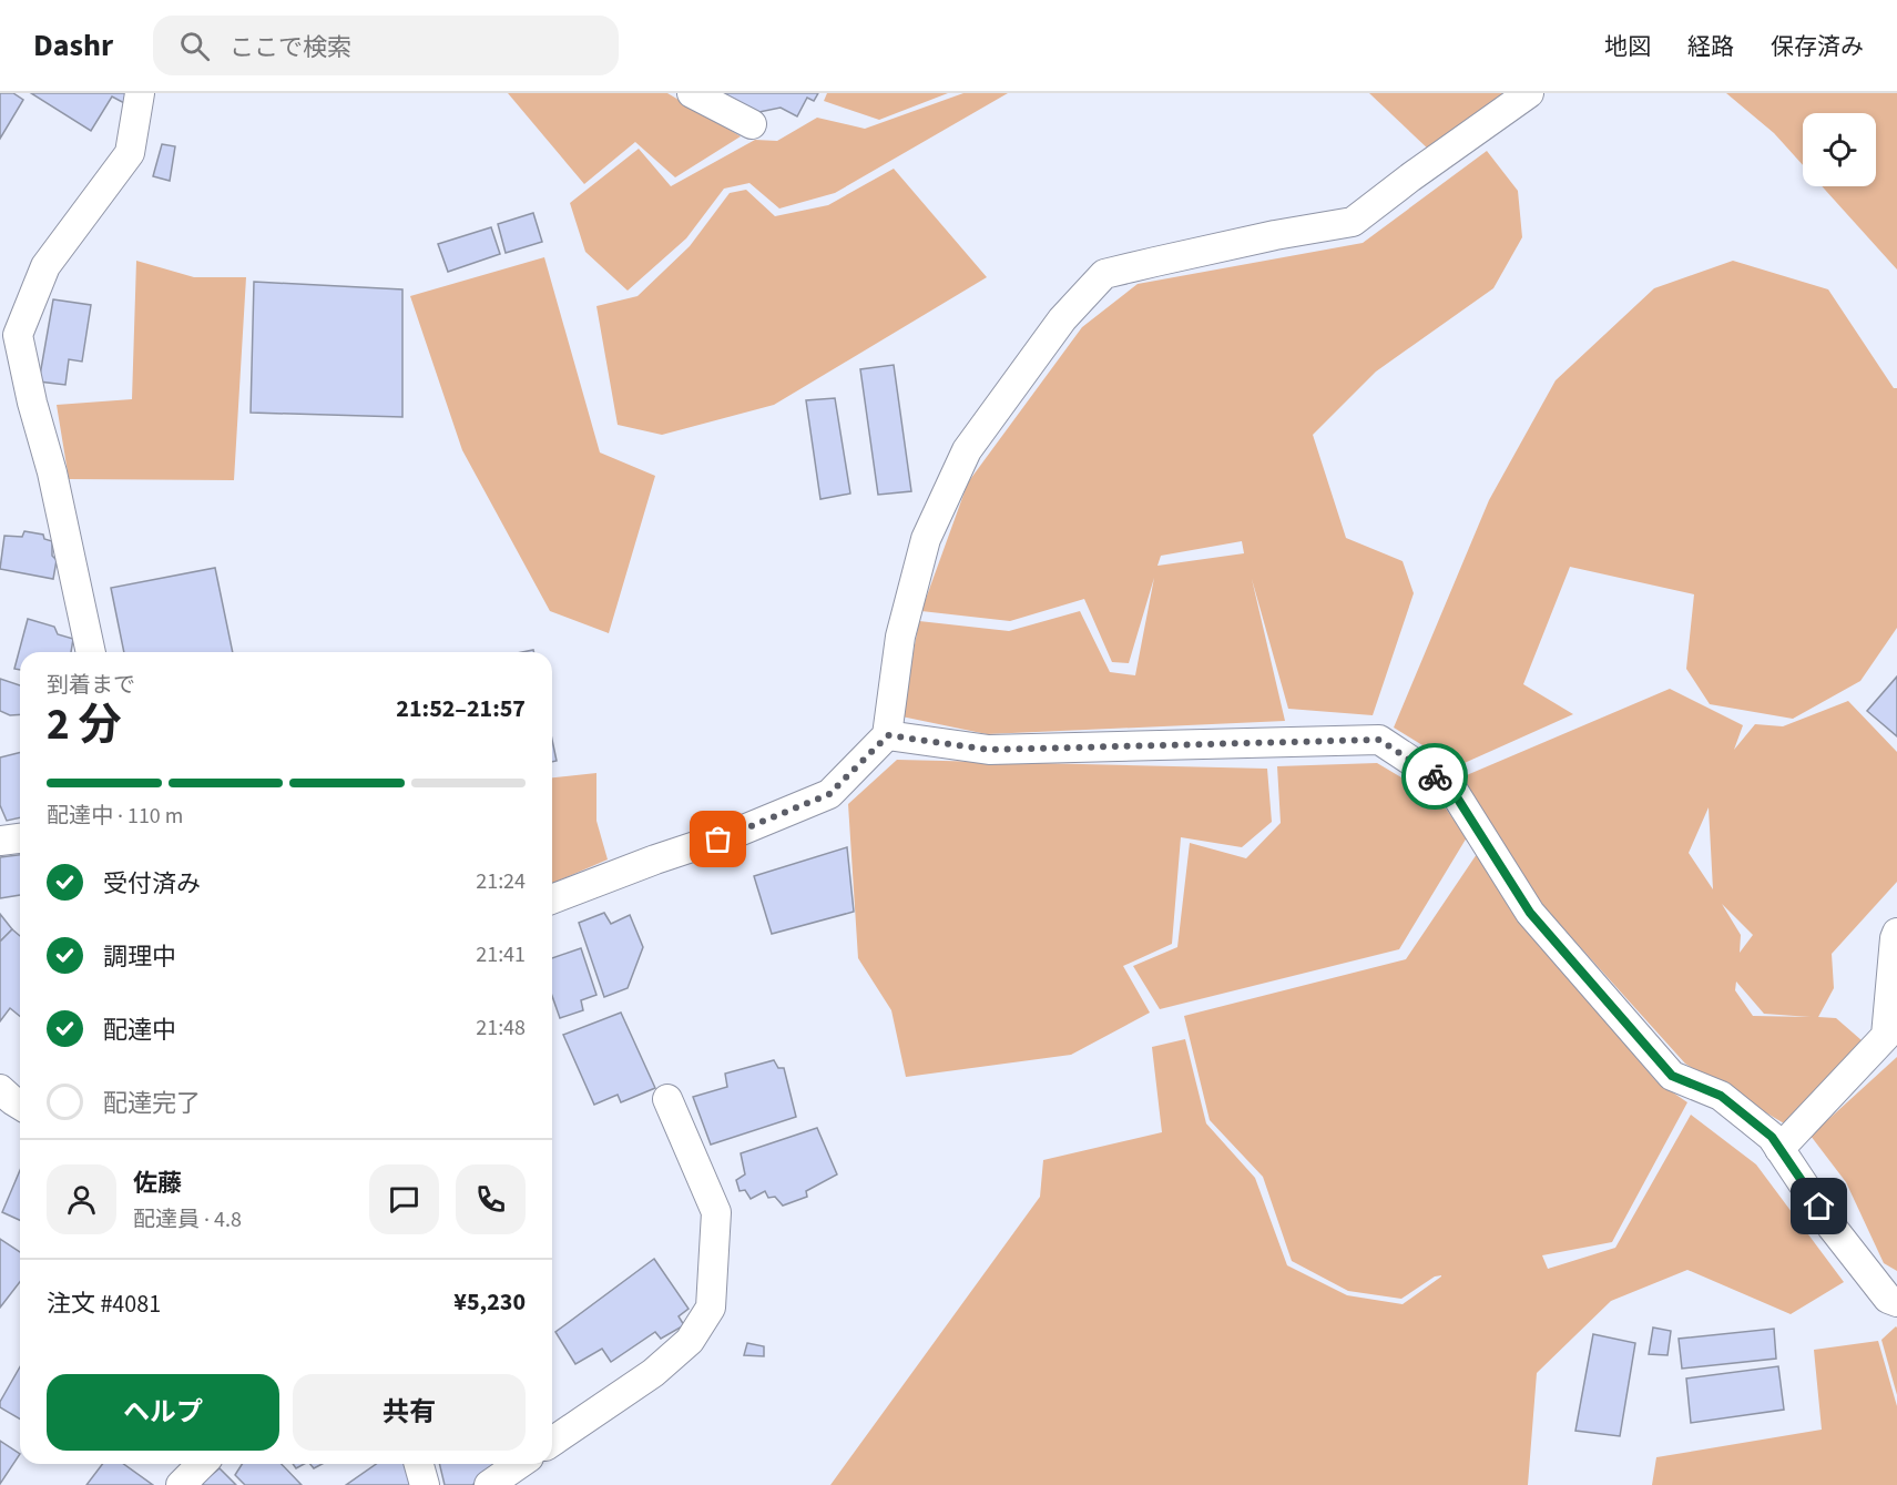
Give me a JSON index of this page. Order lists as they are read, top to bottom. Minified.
{"page":{"header":"Dashr","search":"ここで検索","nav":["地図","経路","保存済み"],"heading":["2 分","到着まで","21:52–21:57"],"panel":["佐藤","配達員 · 4.8","注文 #4081","¥5,230"],"bar":"配達中 · 110 m","list":[["受付済み","21:24"],["調理中","21:41"],["配達中","21:48"],"配達完了"],"buttons":["ヘルプ","共有"]}}
